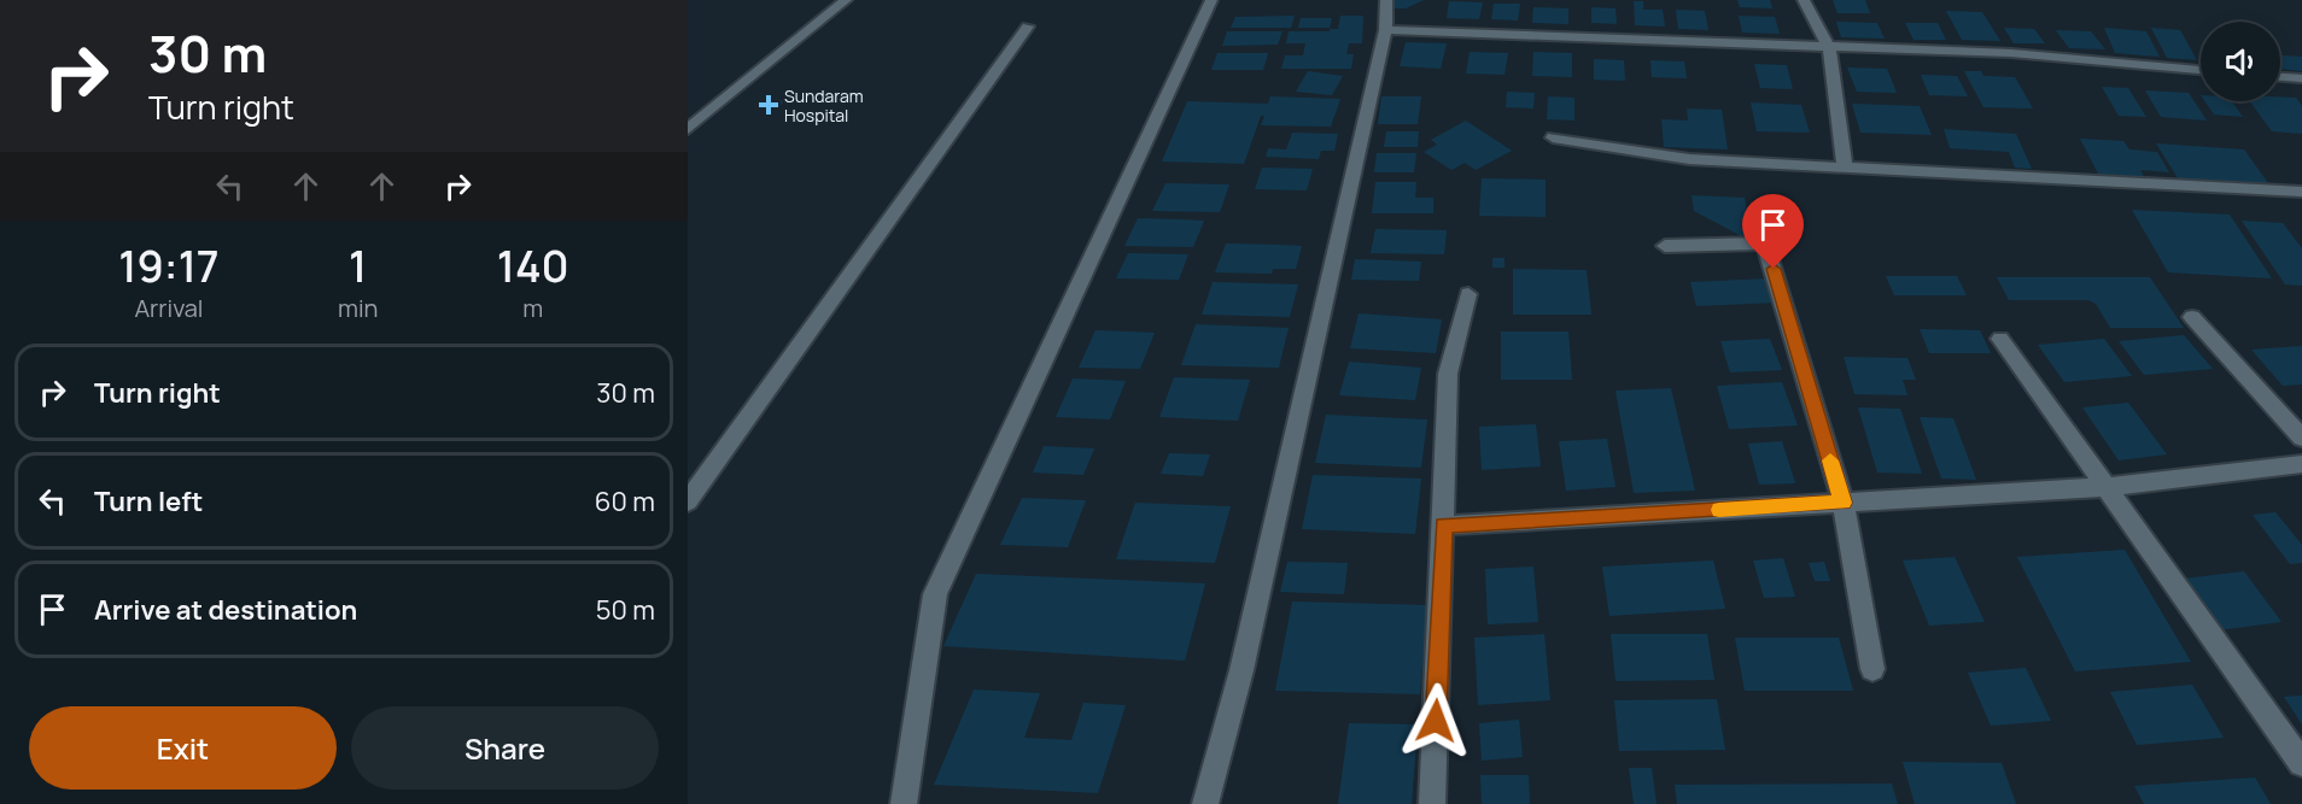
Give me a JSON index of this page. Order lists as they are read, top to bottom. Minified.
{"places":{"health":["Sundaram Hospital"]},"page":{"turn":["30 m","Turn right"],"eta":["19:17","Arrival","1","min","140","m"],"list":[{"name":"Turn right","value":"30 m"},{"name":"Turn left","value":"60 m"},{"name":"Arrive at destination","value":"50 m"}],"buttons":["Exit","Share"]}}
